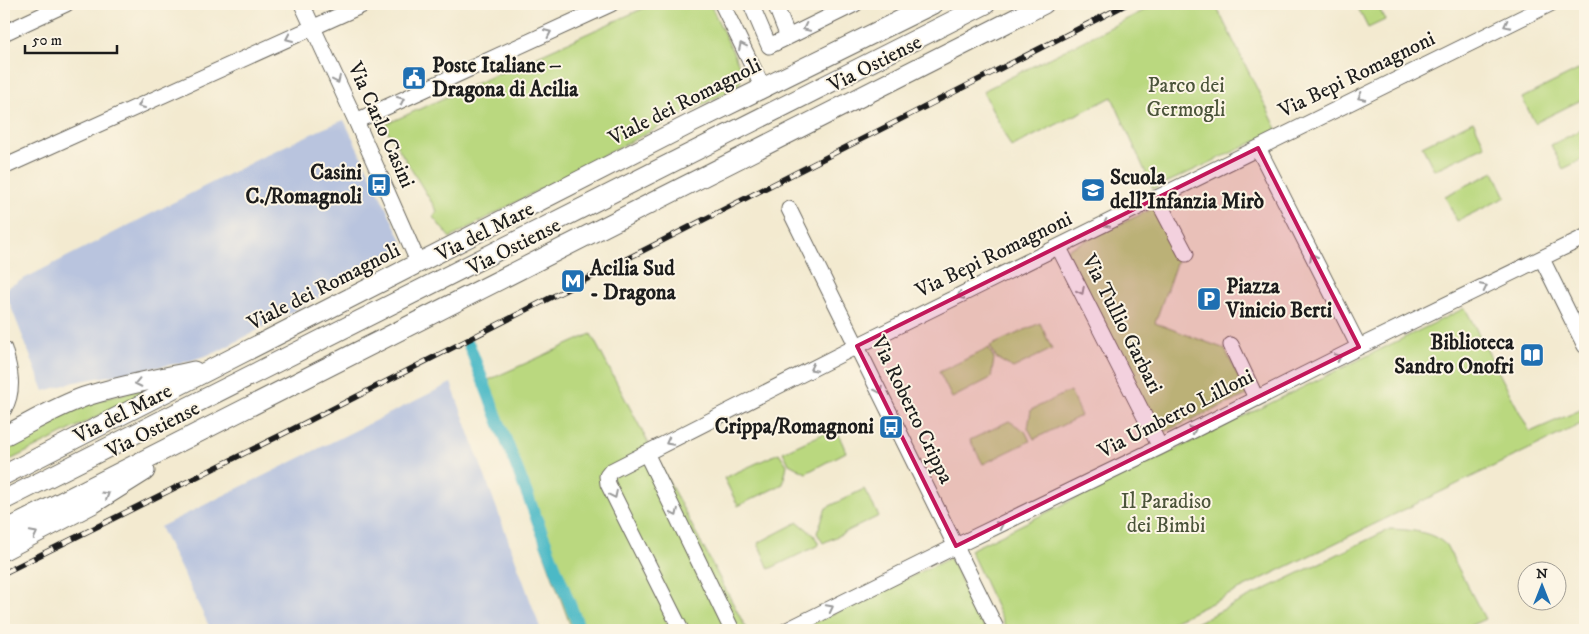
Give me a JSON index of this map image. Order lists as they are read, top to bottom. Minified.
{"streets":{"main road":["Via Ostiense","Viale dei Romagnoli","Via del Mare"],"street":["Via Bepi Romagnoni","Via Carlo Casini","Via Tullio Garbari","Via Roberto Crippa","Via Umberto Lilloni"]},"crossings":[["Via Bepi Romagnoni","Via Tullio Garbari"],["Via Bepi Romagnoni","Via Roberto Crippa"],["Viale dei Romagnoli","Via Carlo Casini"],["Via Tullio Garbari","Via Umberto Lilloni"],["Via Roberto Crippa","Via Umberto Lilloni"]],"one_way":["Via Bepi Romagnoni","Via Carlo Casini","Via Roberto Crippa","Via Umberto Lilloni"],"parks":["Parco dei Germogli","Il Paradiso dei Bimbi"],"places":{"public building":["Poste Italiane – Dragona di Acilia"],"bus stop":["Casini C./Romagnoli","Crippa/Romagnoni"],"school or university":["Scuola dell'Infanzia Mirò"],"metro station":["Acilia Sud - Dragona"],"parking":["Piazza Vinicio Berti"],"library":["Biblioteca Sandro Onofri"]},"scale_bar":"50 m","north":"top"}
